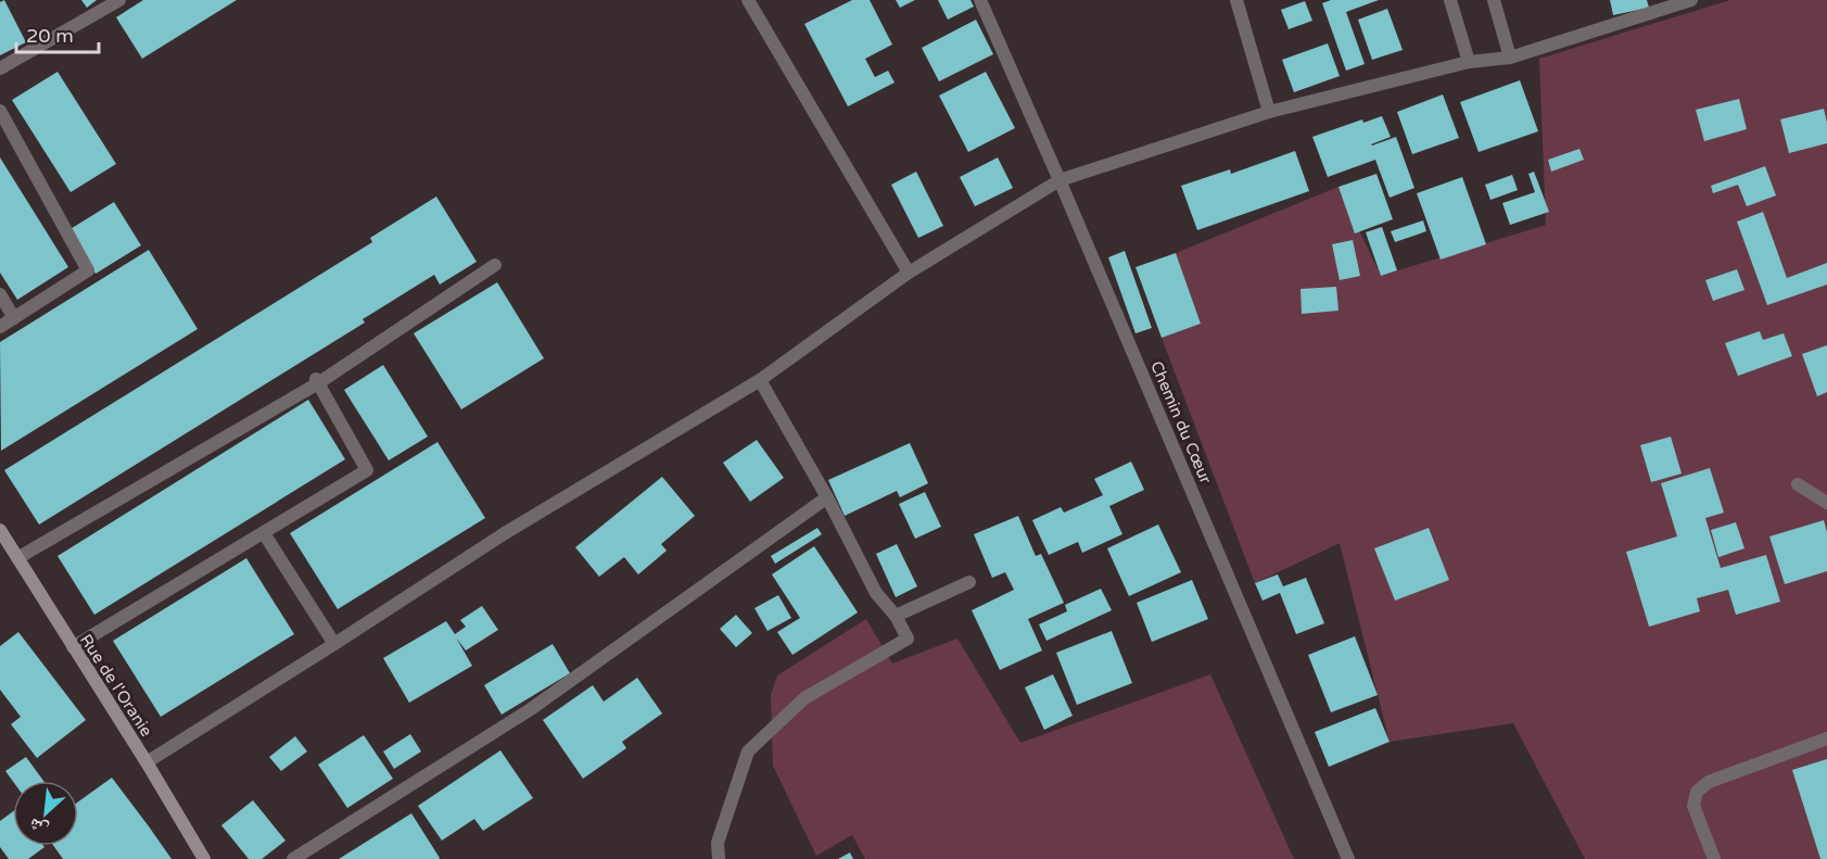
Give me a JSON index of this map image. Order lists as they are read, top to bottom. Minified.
{"streets":{"street":["Chemin du Cœur","Rue de l'Oranie"]},"scale_bar":"20 m","north":"bottom left"}
